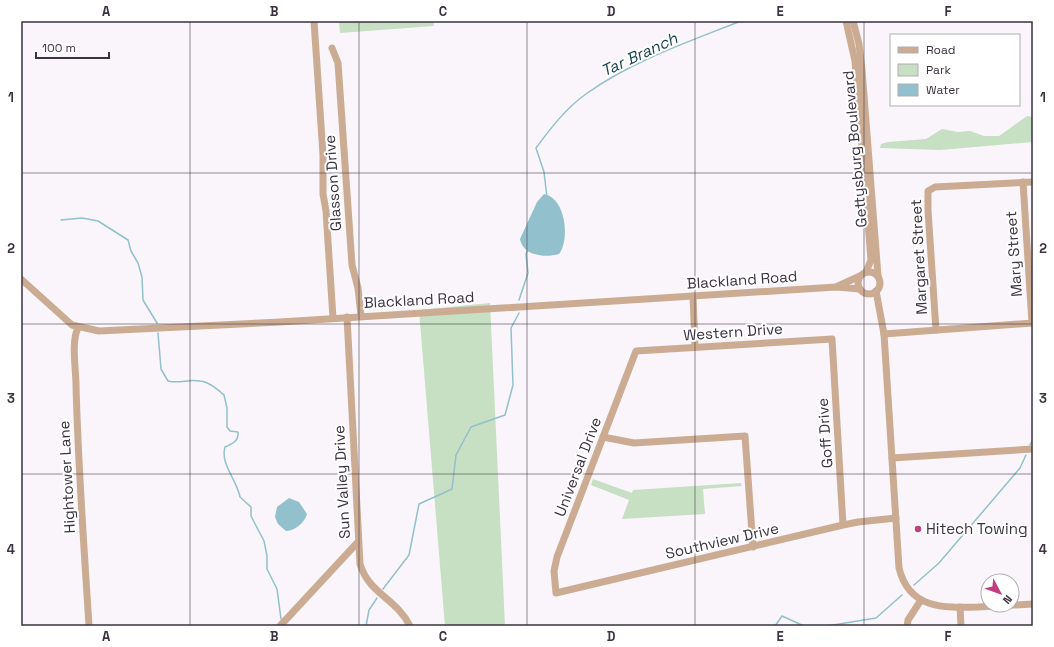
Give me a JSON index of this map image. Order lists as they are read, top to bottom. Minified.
{"streets":{"street":["Gettysburg Boulevard","Glasson Drive","Mary Street","Margaret Street","Blackland Road","Western Drive","Goff Drive","Universal Drive","Hightower Lane","Sun Valley Drive","Southview Drive"]},"crossings":[["Gettysburg Boulevard","Blackland Road"],["Glasson Drive","Blackland Road"],["Mary Street","Margaret Street"],["Blackland Road","Hightower Lane"],["Blackland Road","Sun Valley Drive"],["Western Drive","Goff Drive"],["Western Drive","Universal Drive"],["Goff Drive","Southview Drive"],["Universal Drive","Southview Drive"]],"water":["Tar Branch"],"places":["Hitech Towing"],"legend":["Road","Park","Water"],"scale_bar":"100 m","north":"bottom right","grid":{"columns":["A","B","C","D","E","F"],"rows":["1","2","3","4"]}}
